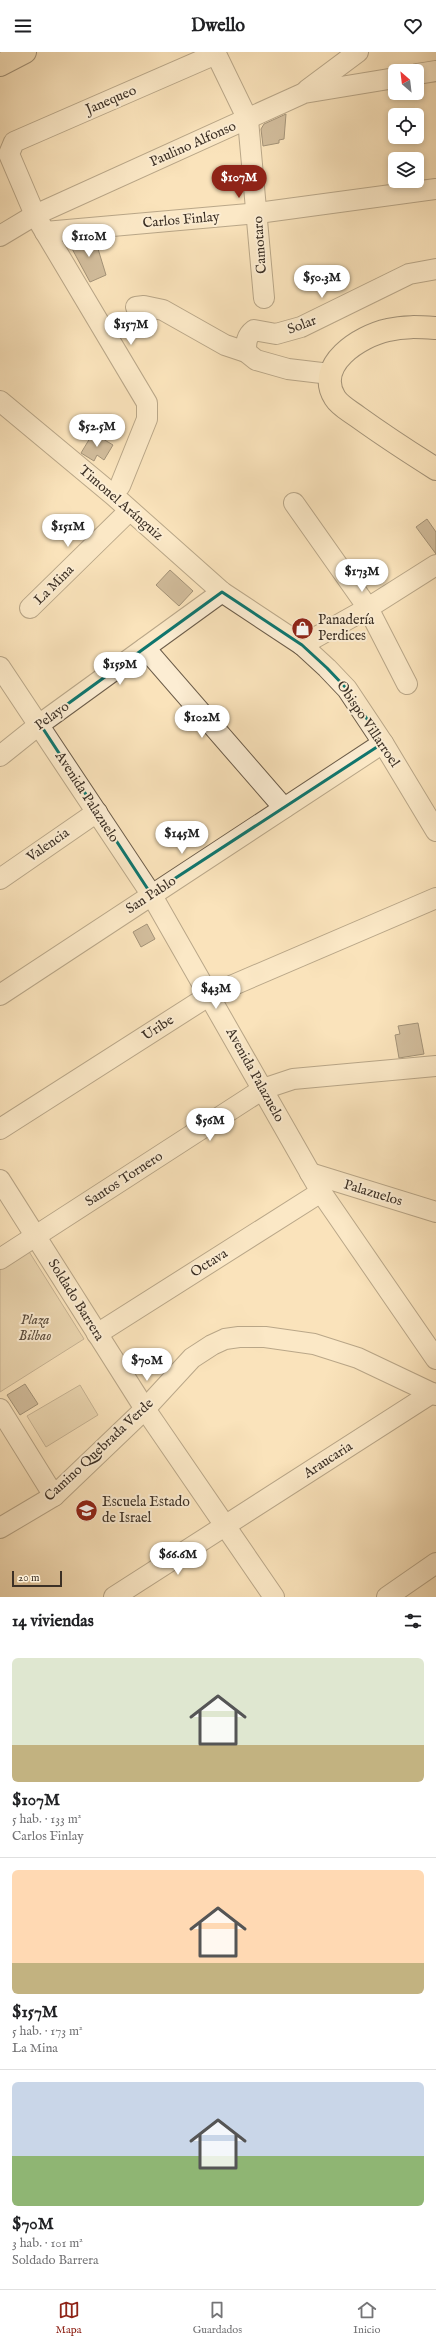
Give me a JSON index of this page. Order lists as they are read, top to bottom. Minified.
{"streets":{"street":["Janequeo","Paulino Alfonso","Carlos Finlay","Camotaro","Solar","Timonel Aránguiz","La Mina","Pelayo","Obispo Villarroel","Avenida Palazuelo","Valencia","San Pablo","Uribe","Santos Tornero","Palazuelos","Octava","Soldado Barrera","Camino Quebrada Verde","Araucaria"]},"crossings":[["Janequeo","Paulino Alfonso"],["Janequeo","Camotaro"],["Paulino Alfonso","Camotaro"],["Carlos Finlay","Camotaro"],["Timonel Aránguiz","La Mina"],["Timonel Aránguiz","Pelayo"],["Timonel Aránguiz","Obispo Villarroel"],["Pelayo","Obispo Villarroel"],["Pelayo","Avenida Palazuelo"],["Obispo Villarroel","San Pablo"],["Avenida Palazuelo","Valencia"],["Avenida Palazuelo","San Pablo"],["Avenida Palazuelo","Uribe"],["Avenida Palazuelo","Santos Tornero"],["Avenida Palazuelo","Palazuelos"],["Avenida Palazuelo","Octava"],["Santos Tornero","Soldado Barrera"],["Octava","Soldado Barrera"],["Soldado Barrera","Camino Quebrada Verde"],["Soldado Barrera","Araucaria"],["Camino Quebrada Verde","Araucaria"]],"parks":["Plaza Bilbao"],"places":{"shop":["Panadería Perdices"],"school or university":["Escuela Estado de Israel"]},"scale_bar":"20 m","north":"top left","page":{"header":"Dwello","price":["$107M","$110M","$50.3M","$157M","$52.5M","$151M","$173M","$159M","$102M","$145M","$43M","$56M","$70M","$66.6M"],"scale":"20 m","heading":"14 viviendas","list":[{"name":"$107M","note":"5 hab. · 133 m² · Carlos Finlay"},{"name":"$157M","note":"5 hab. · 173 m² · La Mina"},{"name":"$70M","note":"3 hab. · 101 m² · Soldado Barrera"}],"tabs":["Mapa","Guardados","Inicio"]}}
